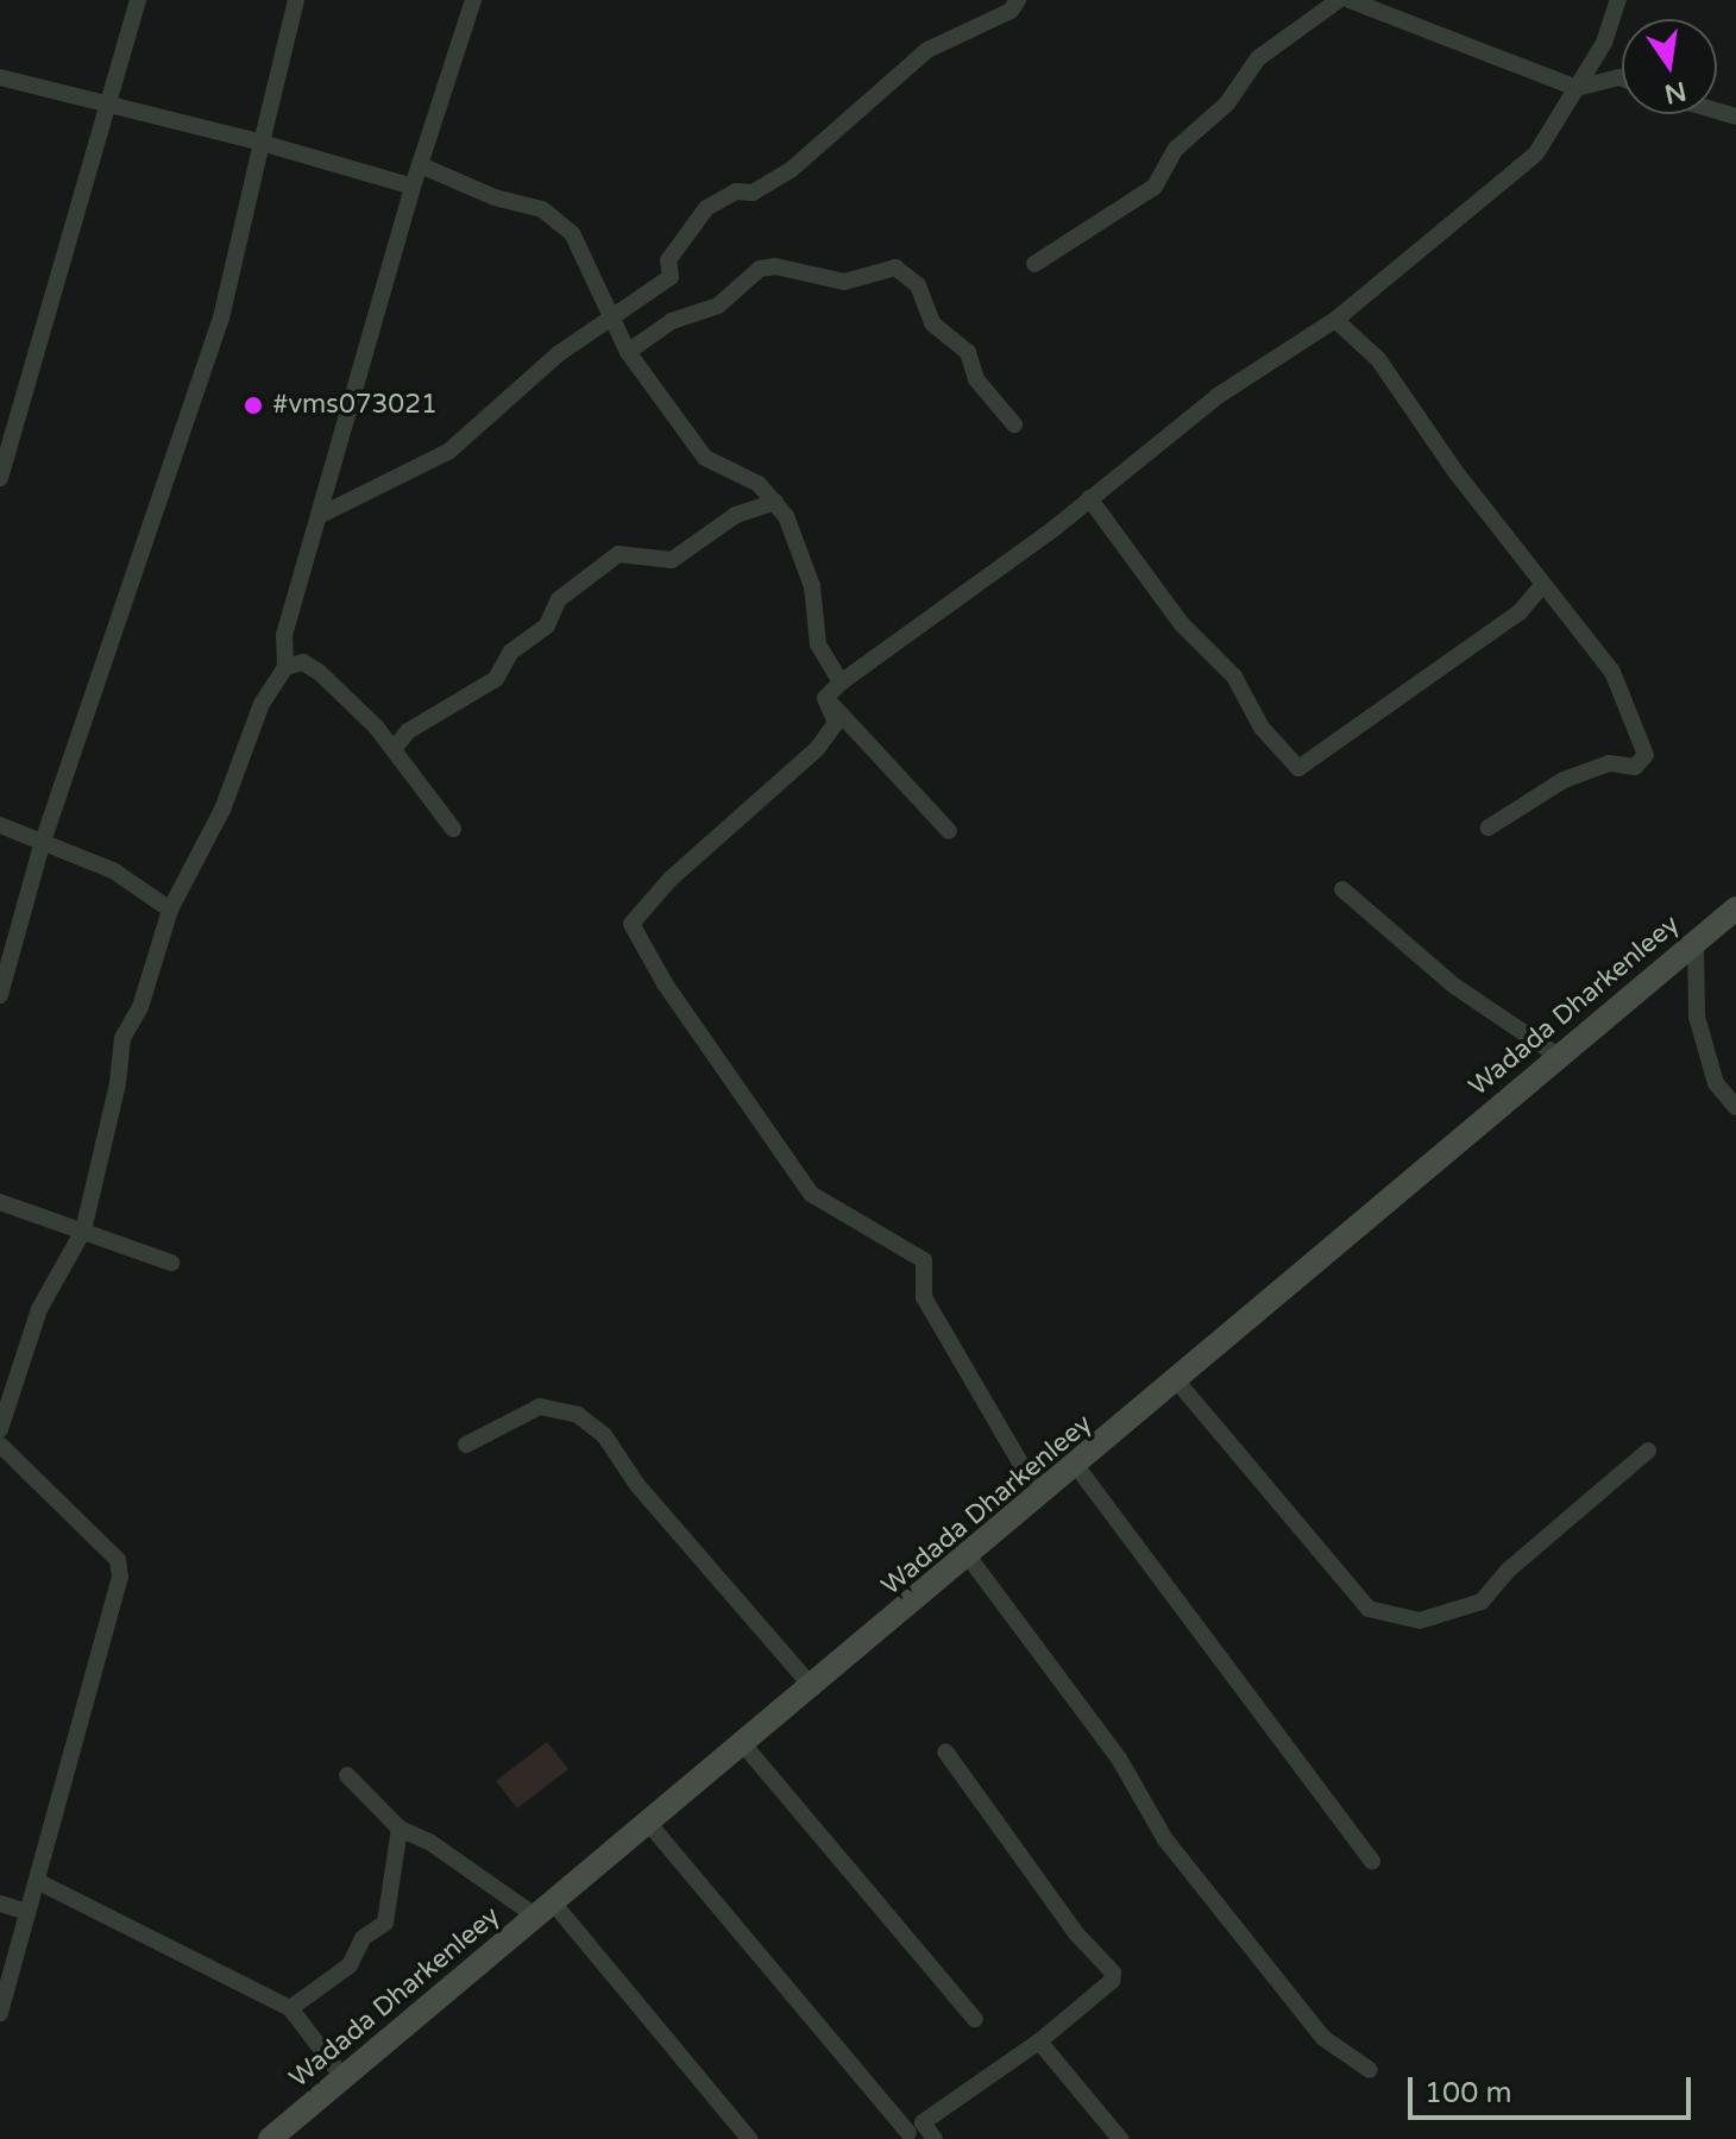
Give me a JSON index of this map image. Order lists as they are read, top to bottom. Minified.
{"streets":{"main road":["Wadada Dharkenleey"]},"places":["#vms073021"],"scale_bar":"100 m","north":"bottom"}
